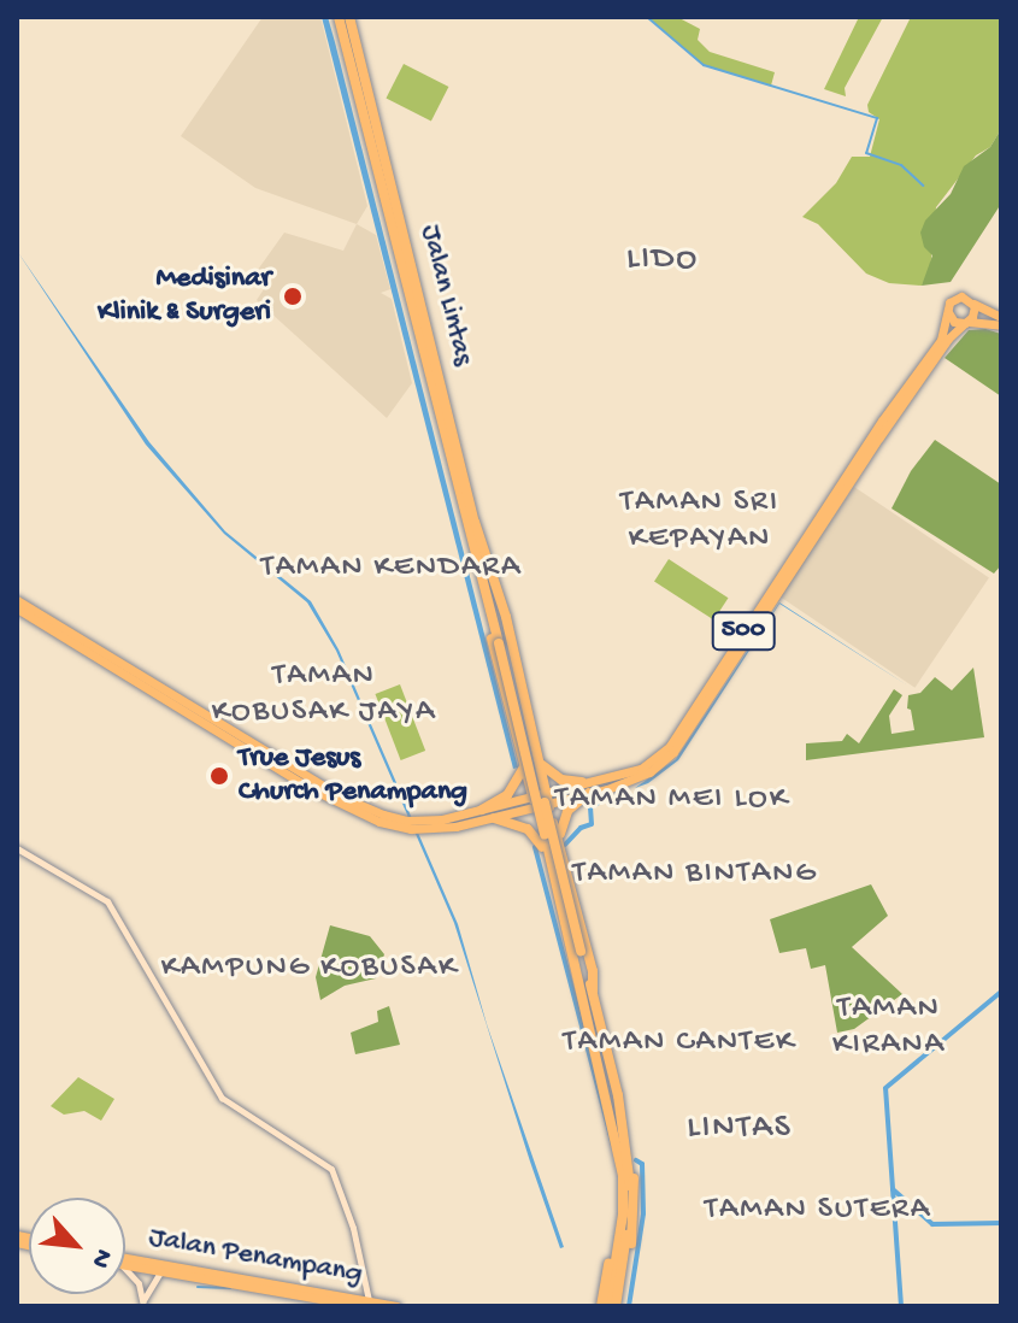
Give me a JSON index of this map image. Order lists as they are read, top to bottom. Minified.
{"streets":{"highway":["Jalan Lintas"],"main road":["500","Jalan Penampang"]},"crossings":[["Jalan Lintas","500"]],"districts":["LIDO","TAMAN SRI KEPAYAN","TAMAN KENDARA","TAMAN KOBUSAK JAYA","TAMAN MEI LOK","TAMAN BINTANG","KAMPUNG KOBUSAK","TAMAN KIRANA","TAMAN CANTEK","LINTAS","TAMAN SUTERA"],"places":["Medisinar Klinik & Surgeri","True Jesus Church Penampang"],"north":"bottom right"}
